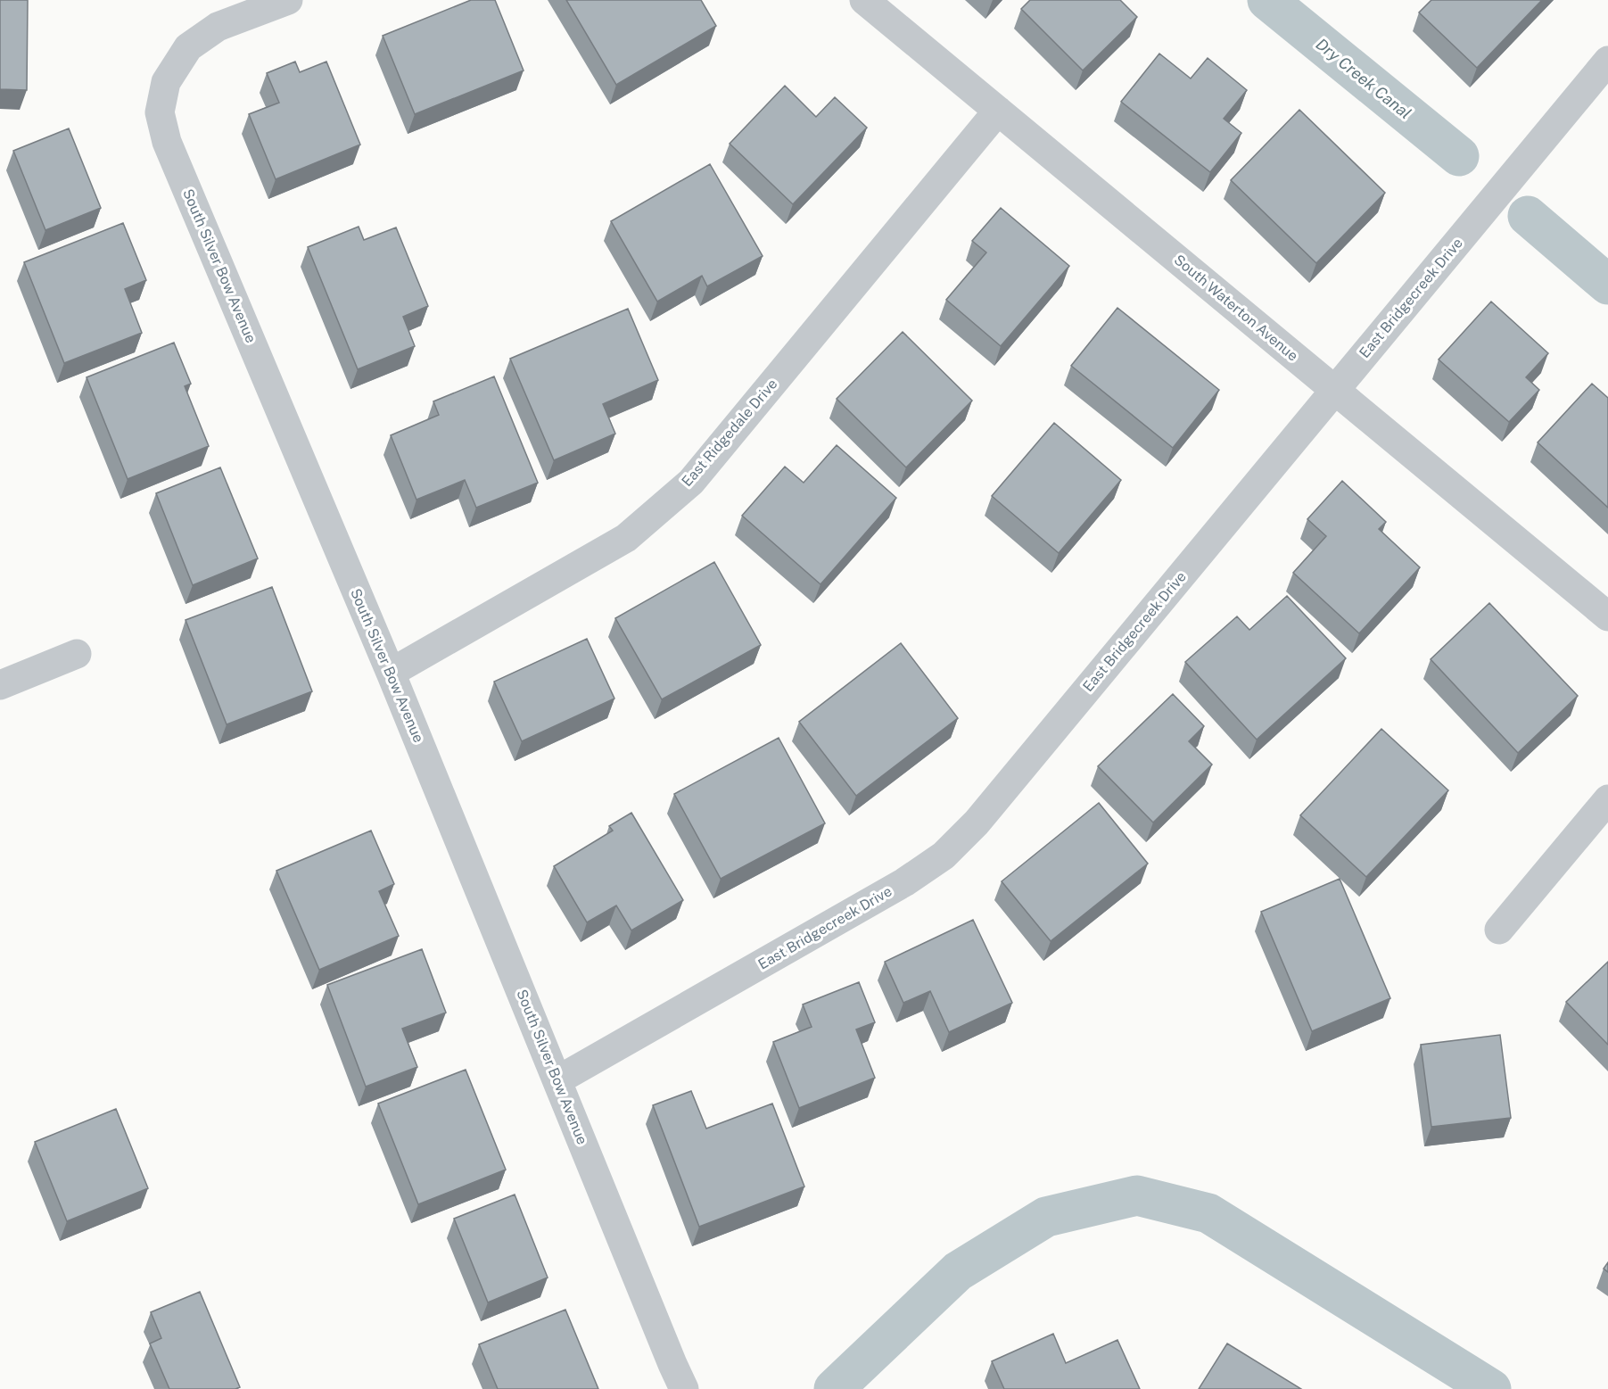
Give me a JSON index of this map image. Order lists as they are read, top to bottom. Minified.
{"streets":{"street":["South Silver Bow Avenue","East Bridgecreek Drive","South Waterton Avenue","East Ridgedale Drive"]},"crossings":[["South Silver Bow Avenue","East Bridgecreek Drive"],["South Silver Bow Avenue","East Ridgedale Drive"],["East Bridgecreek Drive","South Waterton Avenue"],["South Waterton Avenue","East Ridgedale Drive"]],"water":["Dry Creek Canal"]}
